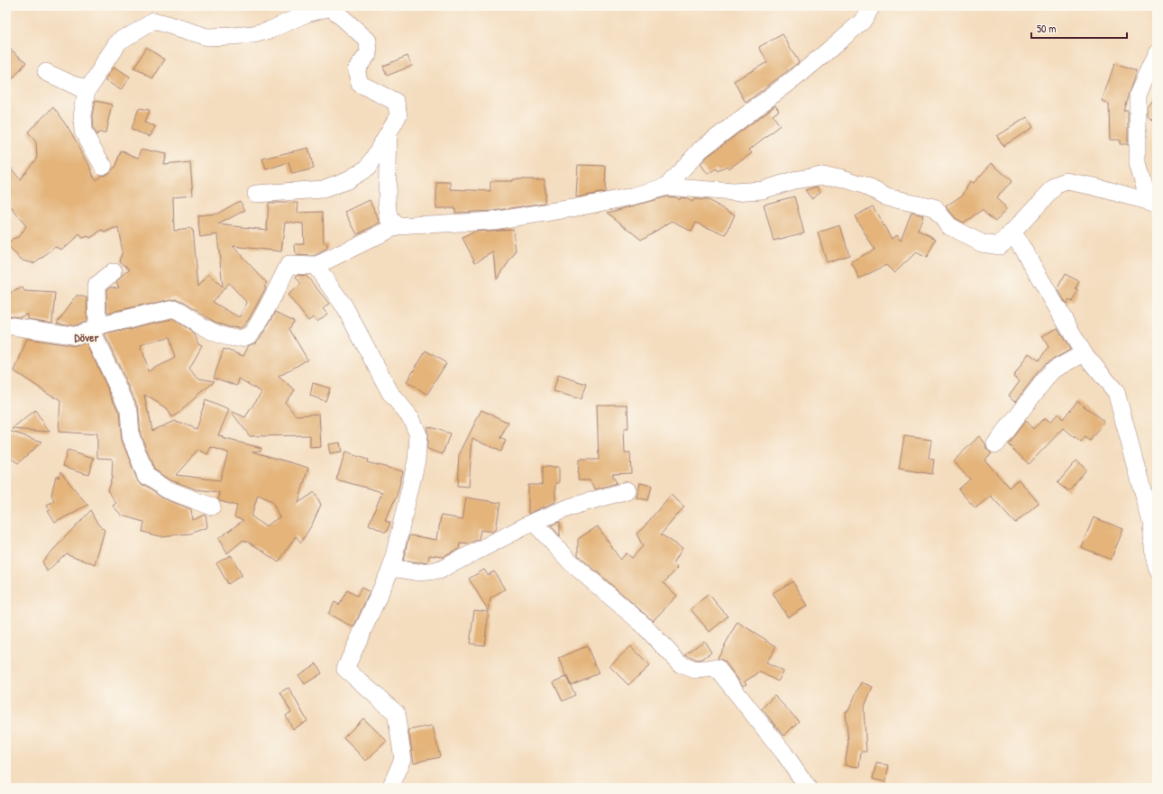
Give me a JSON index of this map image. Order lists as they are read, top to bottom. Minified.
{"districts":["Döver"],"scale_bar":"50 m"}
